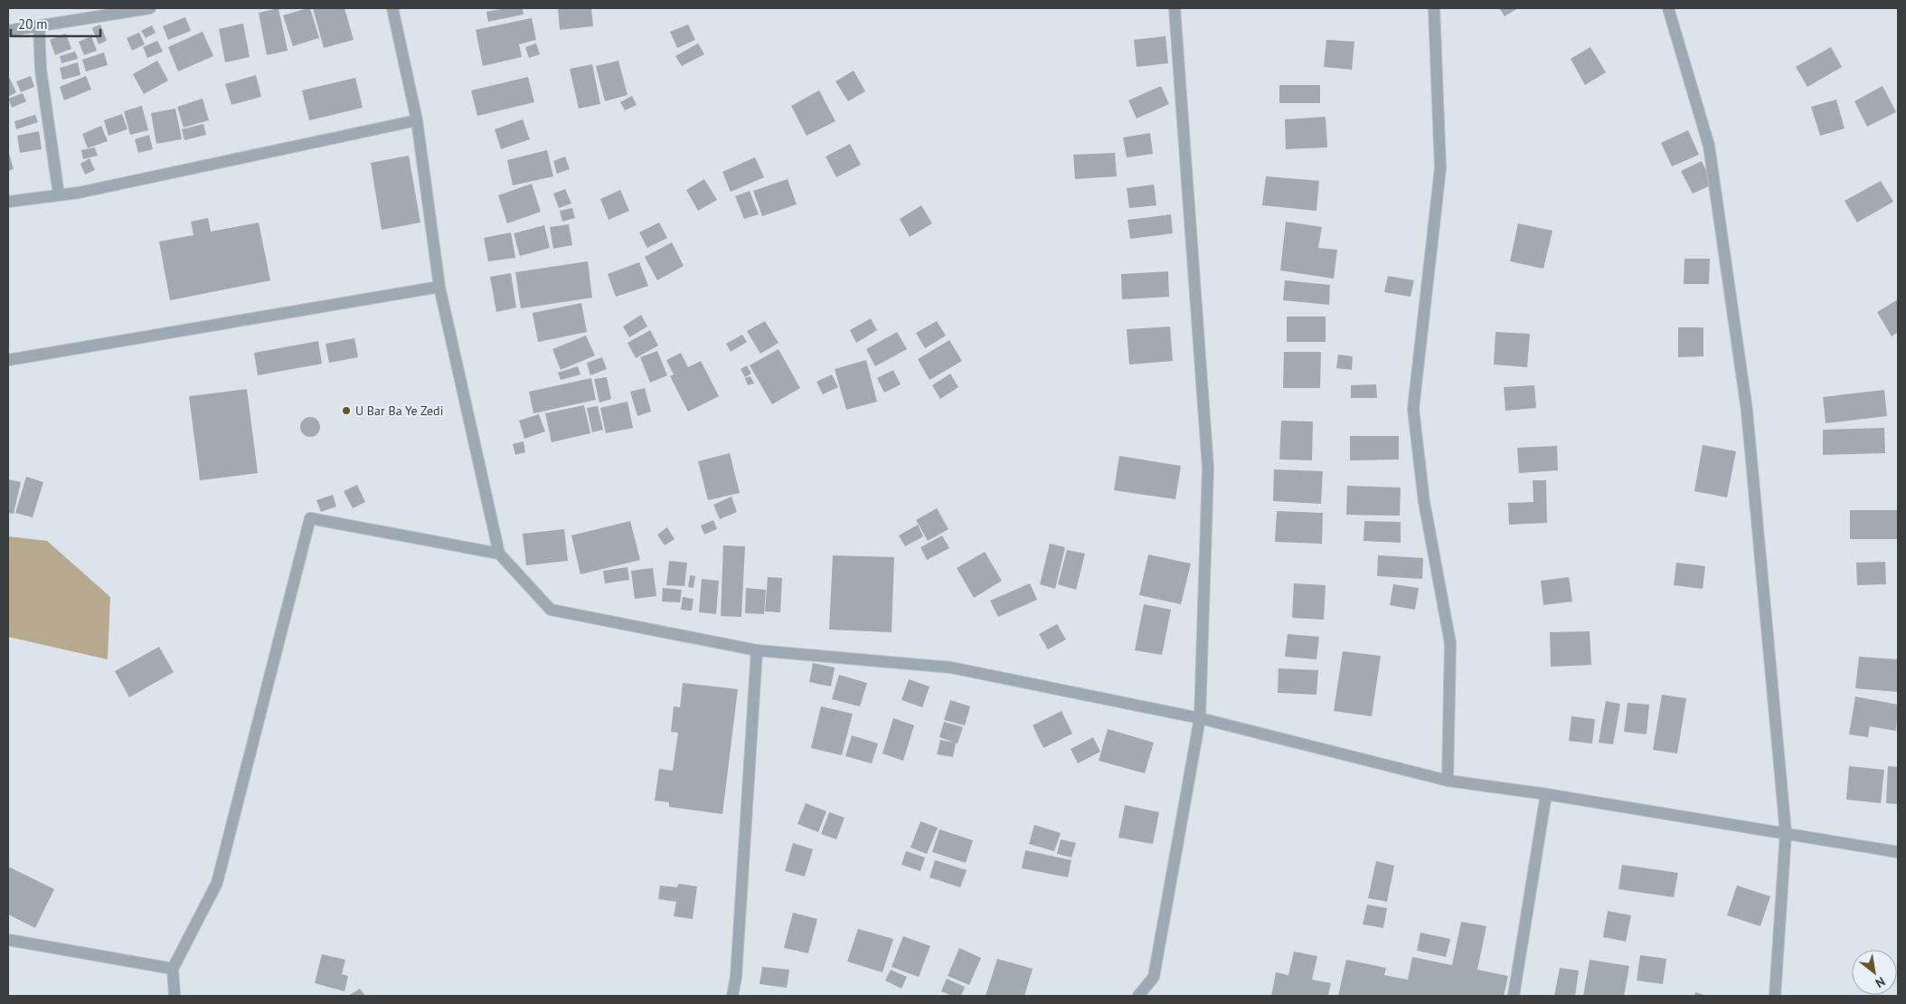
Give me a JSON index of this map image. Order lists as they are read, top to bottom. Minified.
{"places":["U Bar Ba Ye Zedi"],"scale_bar":"20 m","north":"bottom right"}
